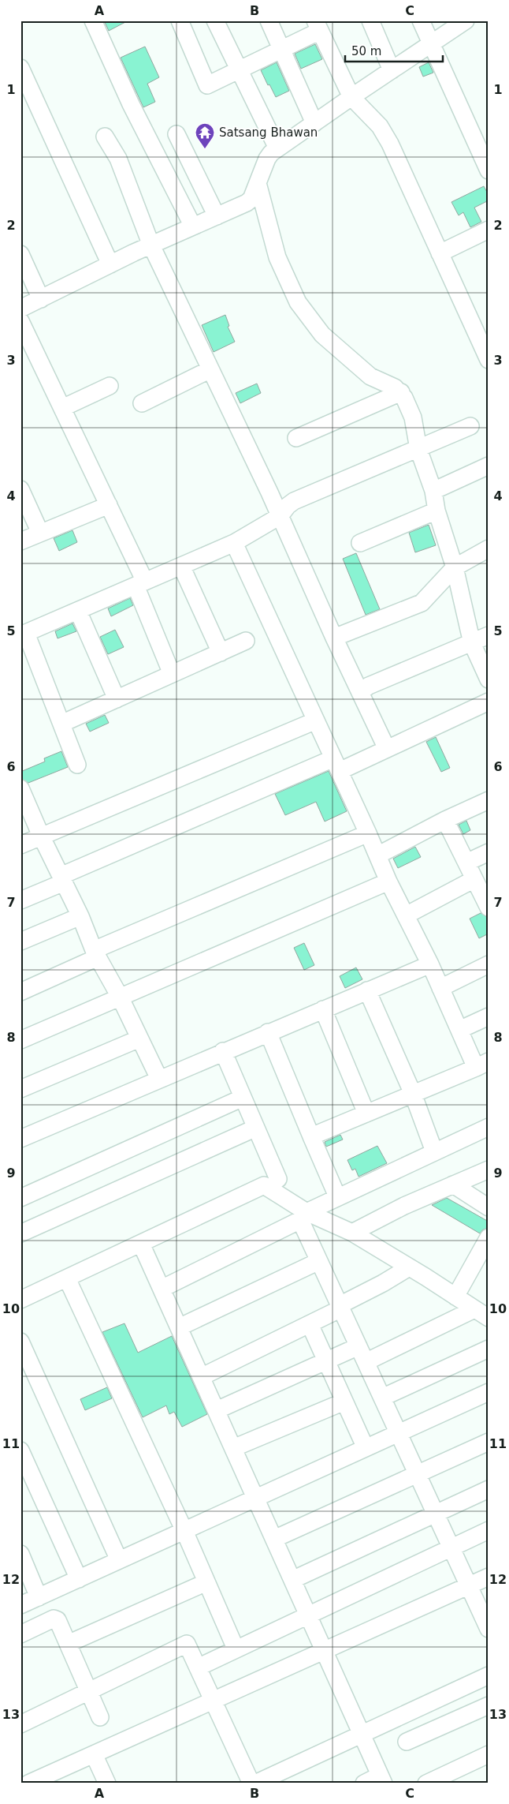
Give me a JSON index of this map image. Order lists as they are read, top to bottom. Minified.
{"places":{"temple":["Satsang Bhawan"]},"scale_bar":"50 m","grid":{"columns":["A","B","C"],"rows":["1","2","3","4","5","6","7","8","9","10","11","12","13"]}}
